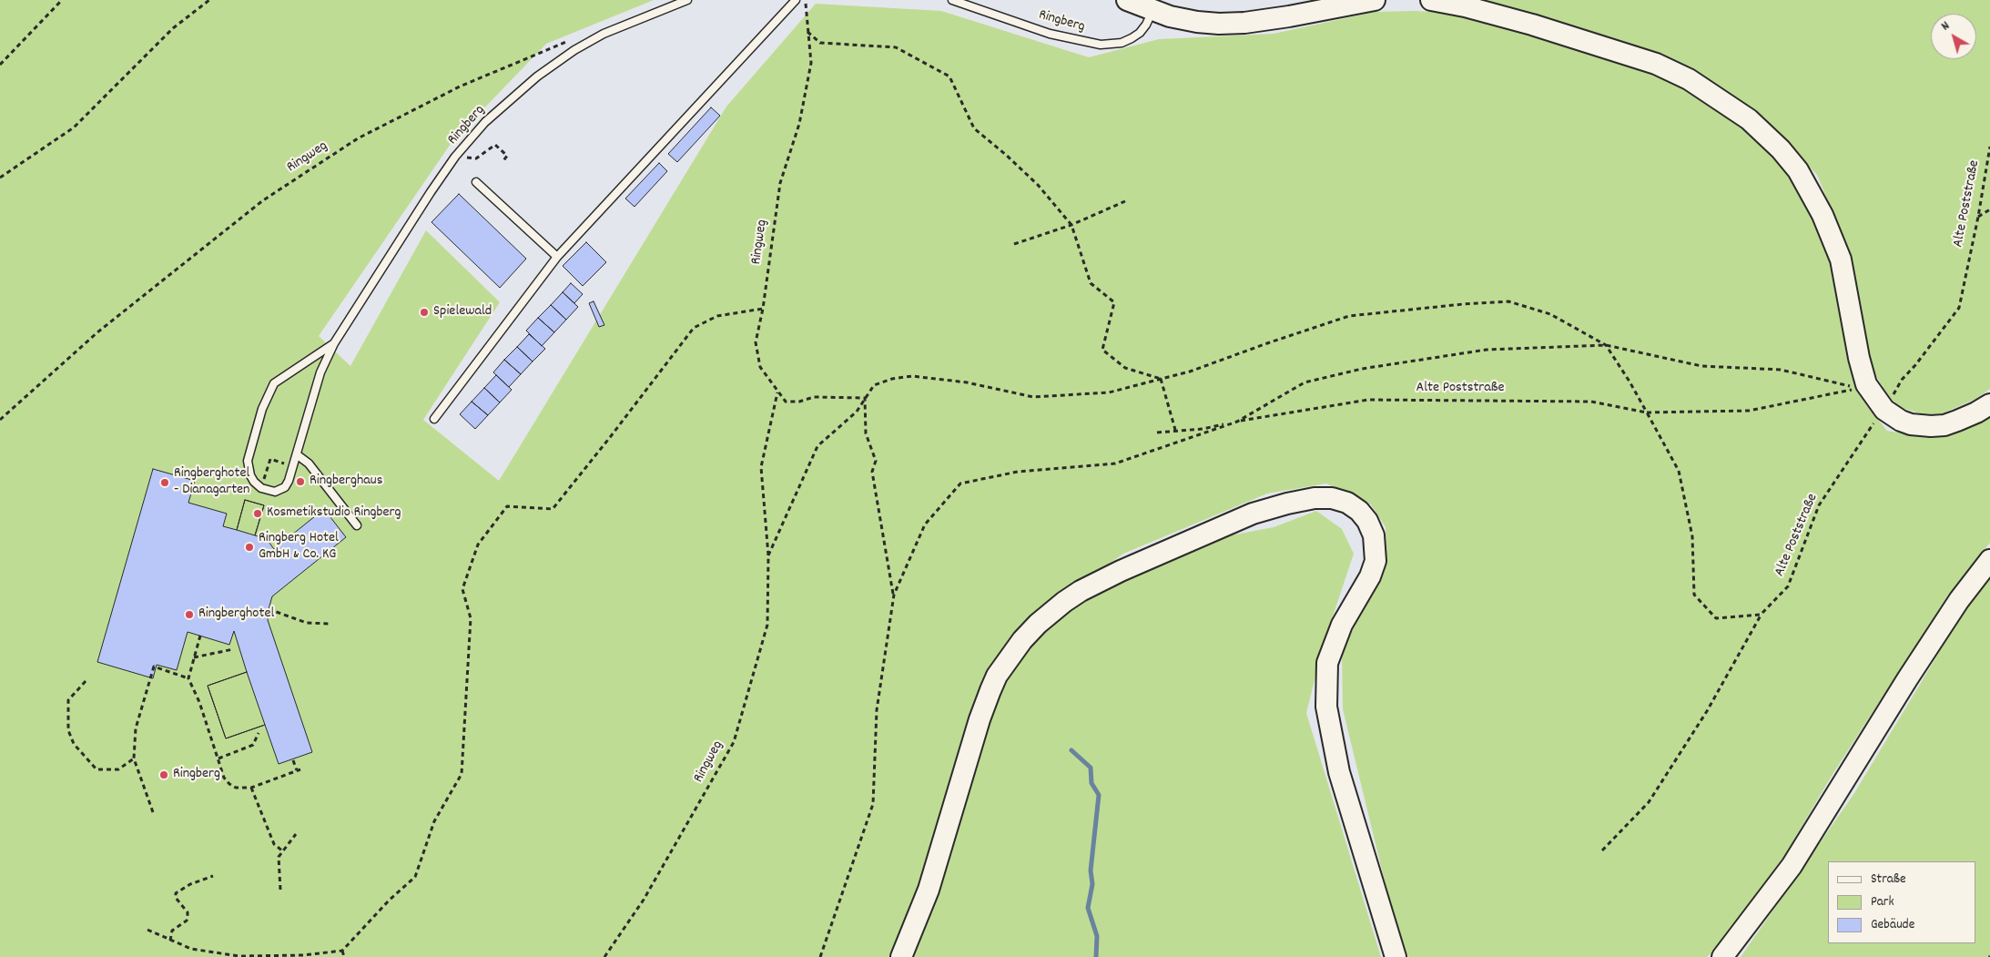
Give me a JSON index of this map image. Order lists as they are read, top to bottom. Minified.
{"streets":{"lane":["Ringberg"],"path":["Ringweg","Alte Poststraße"]},"places":["Spielewald","Ringberghaus","Ringberghotel - Dianagarten","Kosmetikstudio Ringberg","Ringberg Hotel GmbH & Co. KG","Ringberghotel","Ringberg"],"legend":["Straße","Park","Gebäude"],"north":"top left"}
